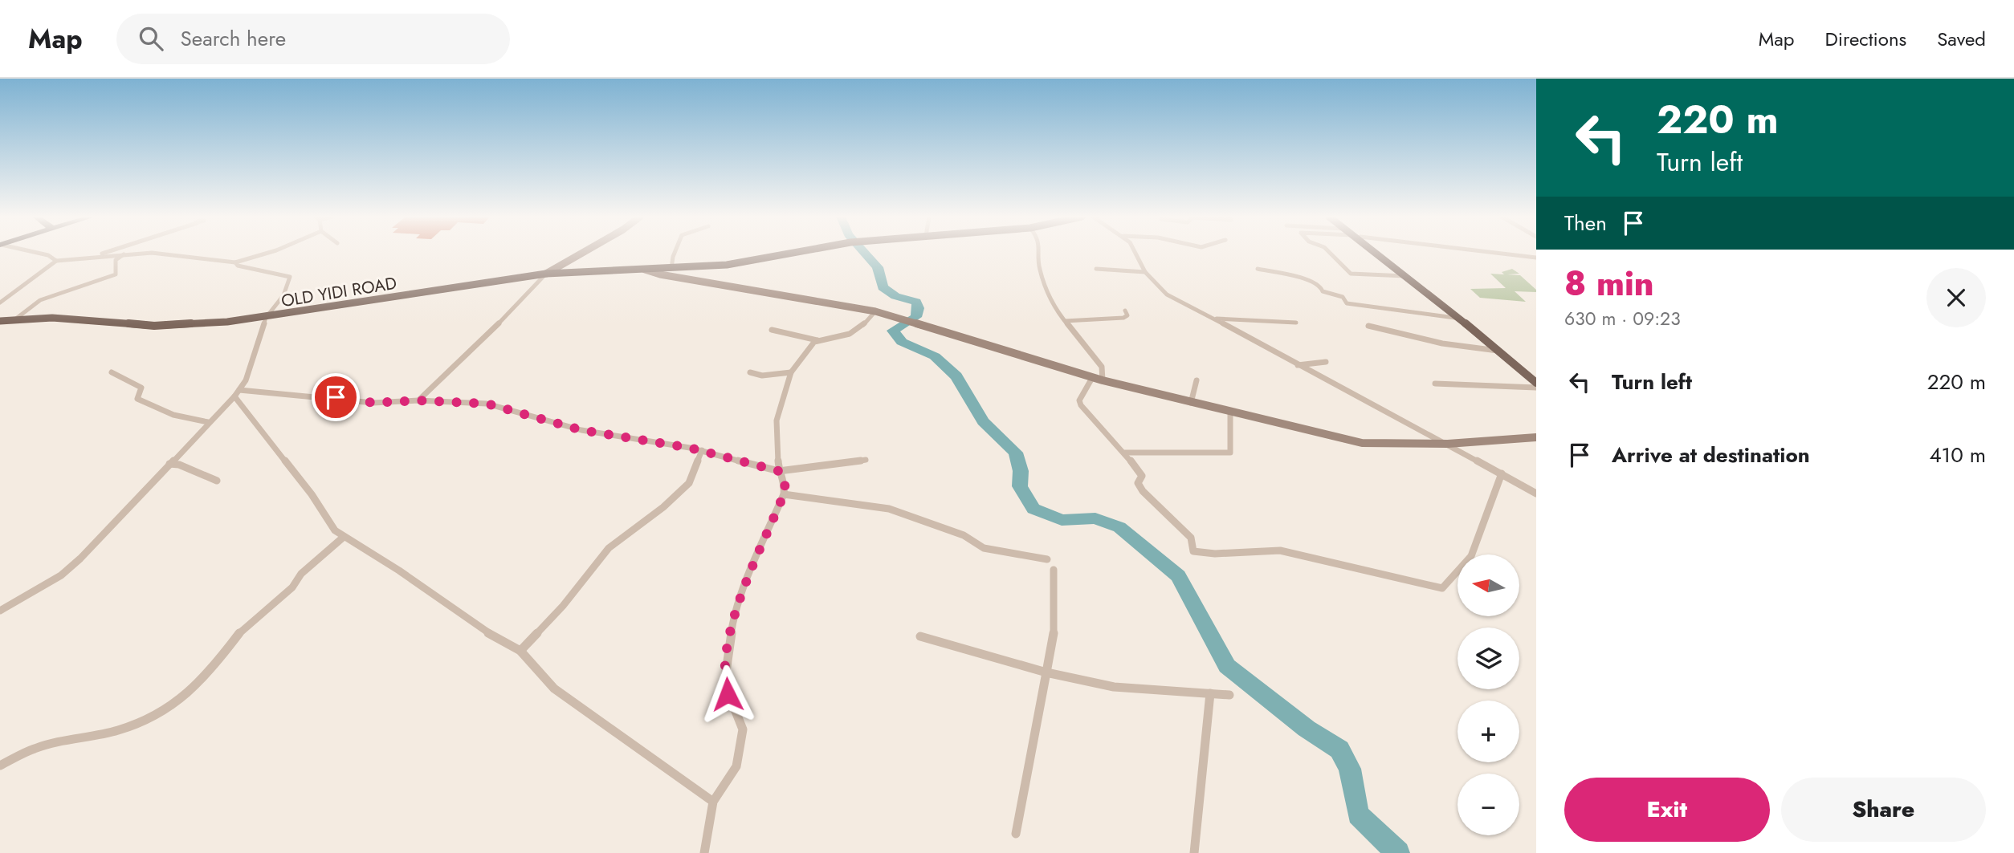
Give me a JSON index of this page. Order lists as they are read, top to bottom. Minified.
{"streets":{"main road":["OLD YIDI ROAD"]},"north":"left","page":{"header":"Map","search":"Search here","nav":["Map","Directions","Saved"],"turn":["220 m","Turn left"],"then":"Then","heading":["8 min","630 m · 09:23"],"list":[{"name":"Turn left","value":"220 m"},{"name":"Arrive at destination","value":"410 m"}],"map_buttons":["+","−"],"buttons":["Exit","Share"]}}
